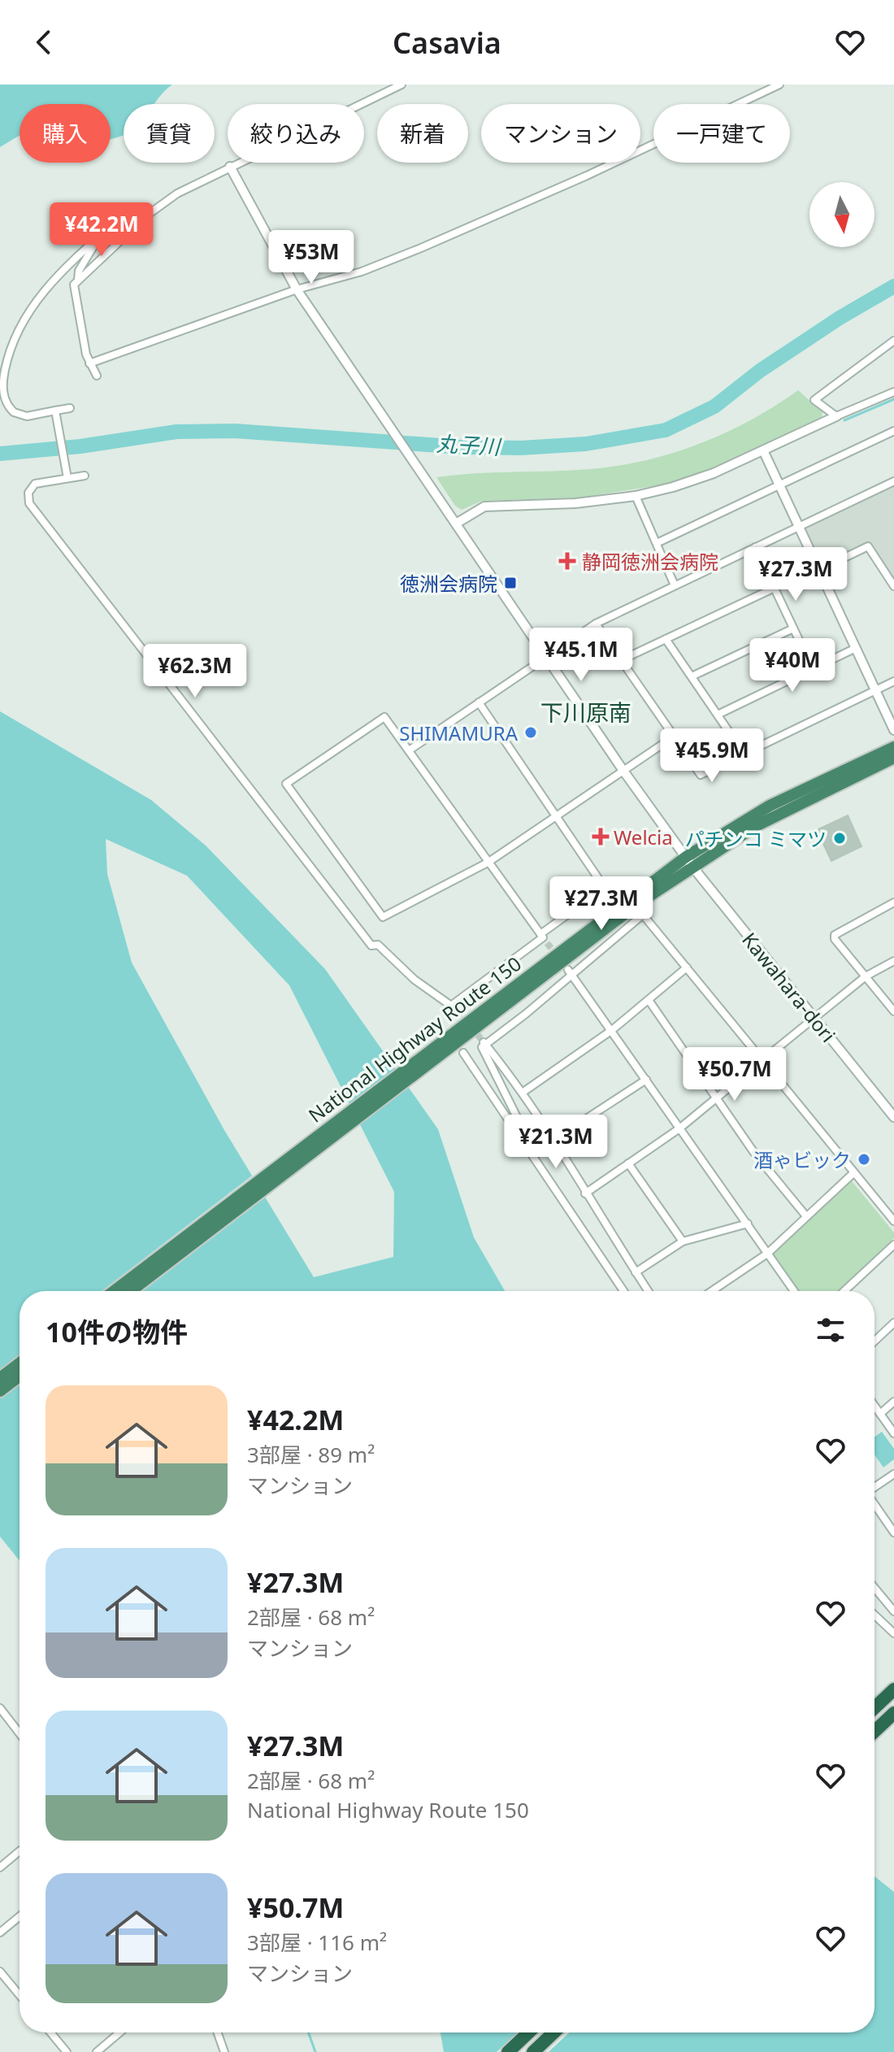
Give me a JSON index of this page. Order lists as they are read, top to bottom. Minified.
{"streets":{"highway":["National Highway Route 150"],"street":["Kawahara-dori"]},"crossings":[["Kawahara-dori","National Highway Route 150"]],"districts":["下川原南"],"water":["丸子川"],"places":{"health":["静岡徳洲会病院","Welcia"],"transit":["徳洲会病院"],"other":["SHIMAMURA","パチンコ ミマツ","酒ゃビック"]},"north":"bottom","page":{"header":"Casavia","chip":["購入","賃貸","絞り込み","新着","マンション","一戸建て"],"price":["¥42.2M","¥53M","¥27.3M","¥45.1M","¥40M","¥62.3M","¥45.9M","¥27.3M","¥50.7M","¥21.3M"],"heading":"10件の物件","list":[{"name":"¥42.2M","note":"3部屋 · 89 m² · マンション"},{"name":"¥27.3M","note":"2部屋 · 68 m² · マンション"},{"name":"¥27.3M","note":"2部屋 · 68 m² · National Highway Route 150"},{"name":"¥50.7M","note":"3部屋 · 116 m² · マンション"}]}}
